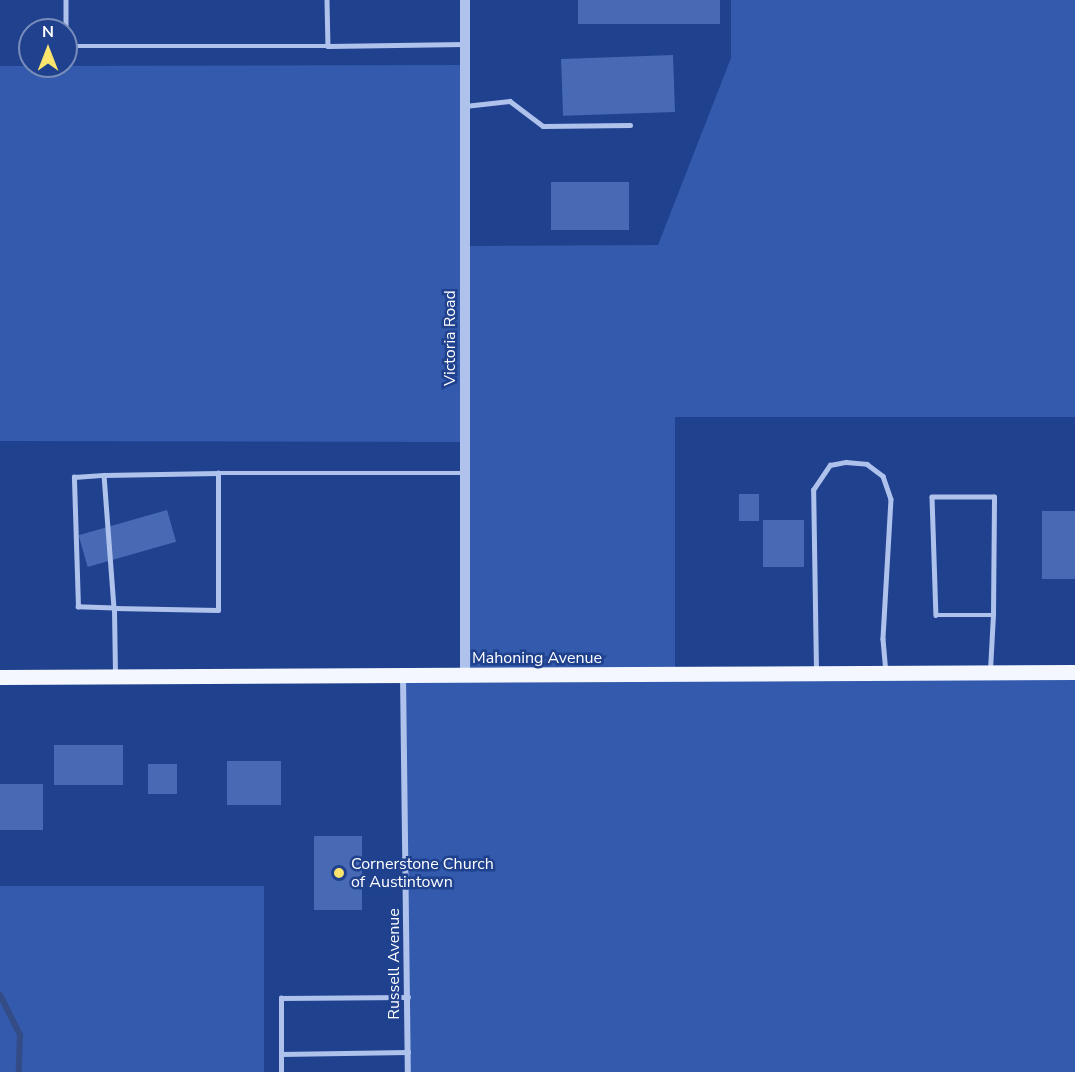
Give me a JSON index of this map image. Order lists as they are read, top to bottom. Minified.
{"streets":{"main road":["Mahoning Avenue"],"street":["Victoria Road","Russell Avenue"]},"crossings":[["Victoria Road","Mahoning Avenue"],["Mahoning Avenue","Russell Avenue"]],"places":["Cornerstone Church of Austintown"],"north":"top"}
